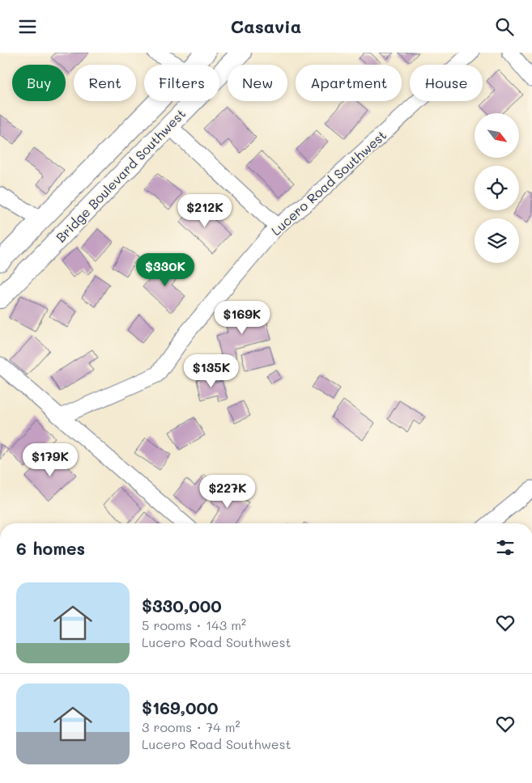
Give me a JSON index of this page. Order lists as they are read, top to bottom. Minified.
{"streets":{"main road":["Bridge Boulevard Southwest"],"street":["Lucero Road Southwest"]},"north":"bottom right","page":{"header":"Casavia","chip":["Buy","Rent","Filters","New","Apartment","House"],"price":["$212K","$330K","$169K","$135K","$179K","$227K"],"heading":"6 homes","list":[{"name":"$330,000","note":"5 rooms · 143 m² · Lucero Road Southwest"},{"name":"$169,000","note":"3 rooms · 74 m² · Lucero Road Southwest"}]}}
